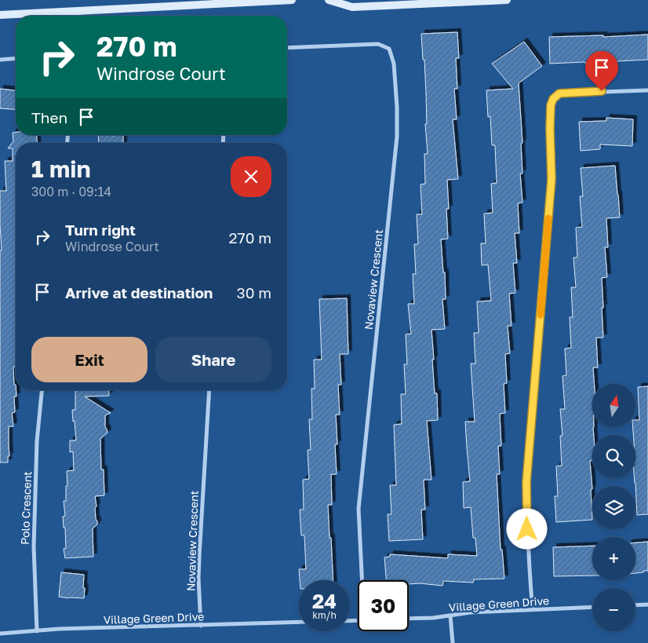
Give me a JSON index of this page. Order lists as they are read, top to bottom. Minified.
{"streets":{"street":["Novaview Crescent","Polo Crescent","Village Green Drive"]},"crossings":[["Novaview Crescent","Village Green Drive"],["Polo Crescent","Village Green Drive"]],"north":"top","page":{"turn":["270 m","Windrose Court"],"then":"Then","heading":["1 min","300 m · 09:14"],"list":[{"name":"Turn right","note":"Windrose Court","value":"270 m"},{"name":"Arrive at destination","value":"30 m"}],"buttons":["Exit","Share"],"map_buttons":["+","−"],"speed":"24 km/h","limit":"30"}}
